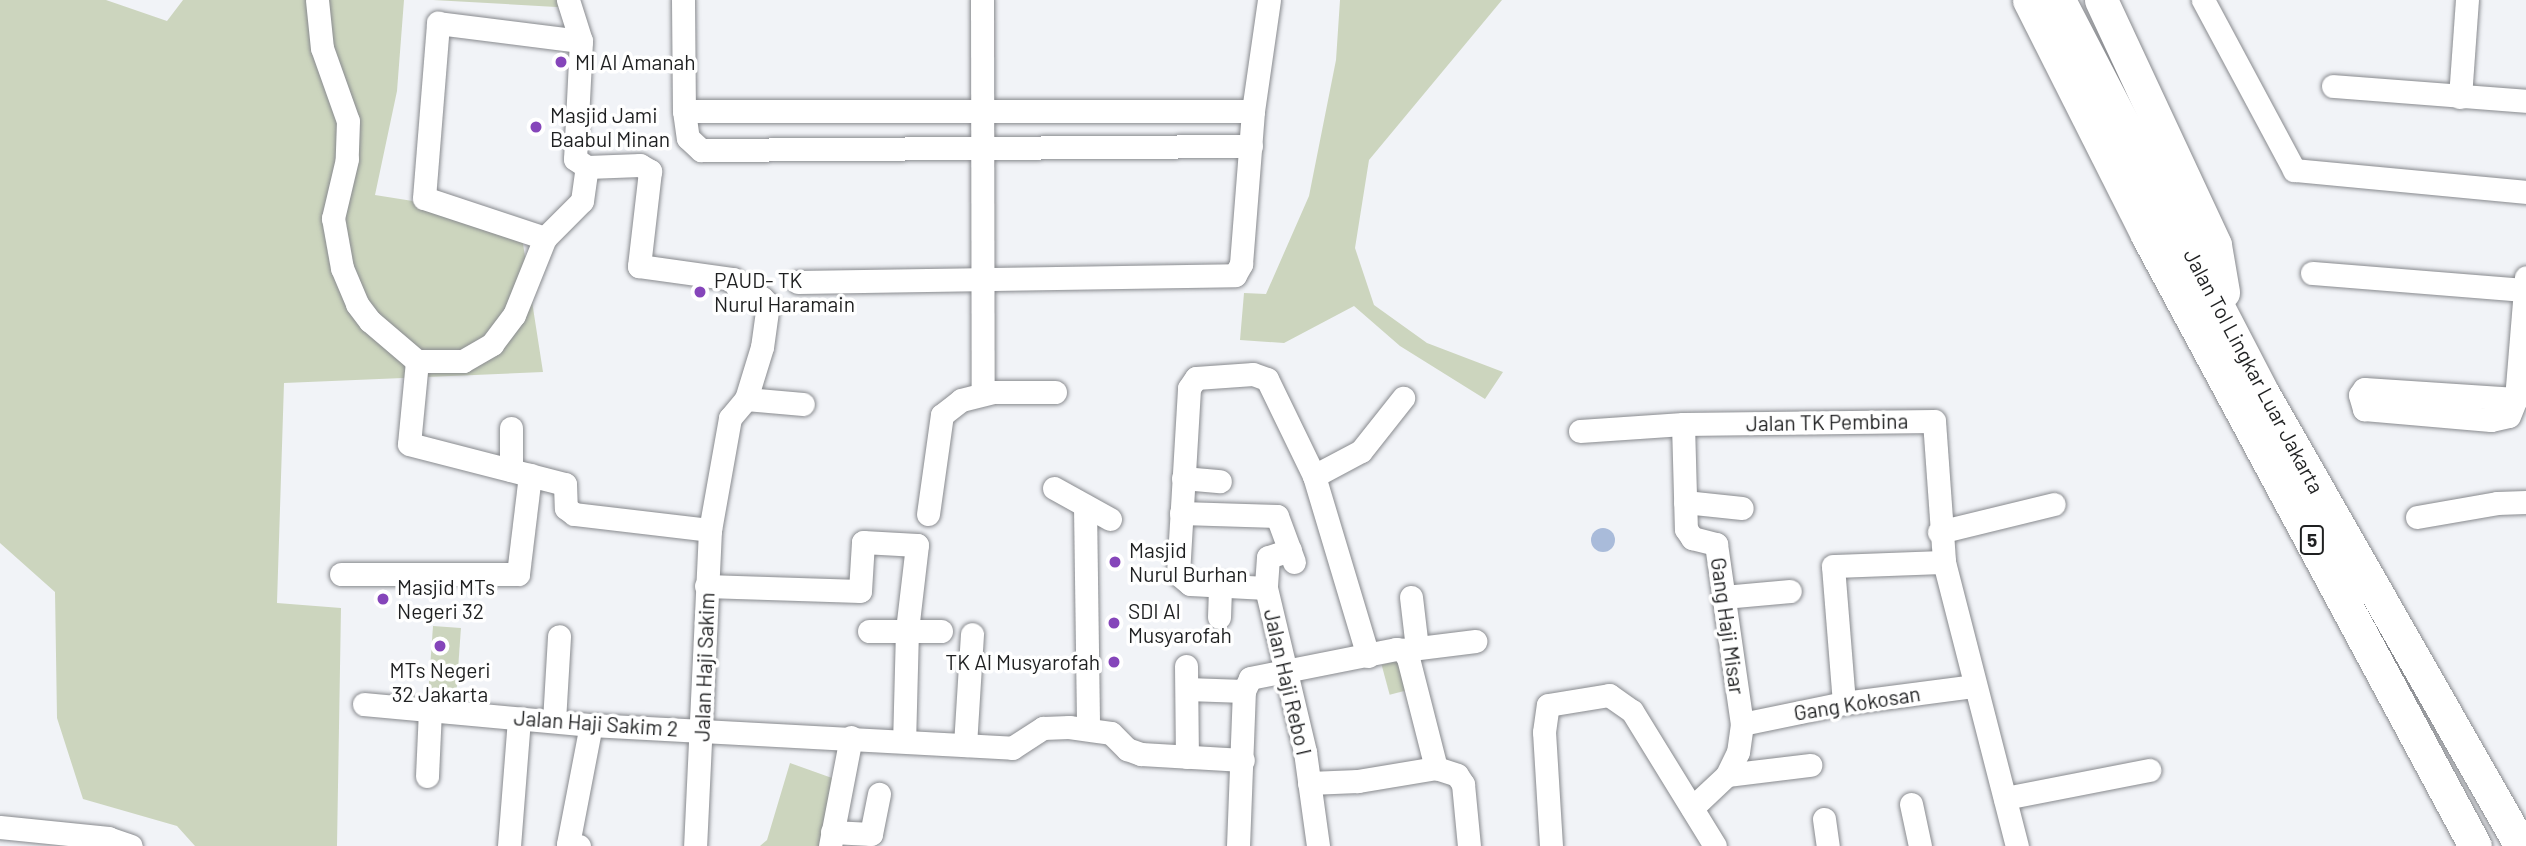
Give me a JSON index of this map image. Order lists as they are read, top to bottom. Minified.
{"streets":{"highway":["Jalan Tol Lingkar Luar Jakarta","5"],"street":["Jalan TK Pembina","Gang Haji Misar","Jalan Haji Sakim","Jalan Haji Rebo I","Gang Kokosan","Jalan Haji Sakim 2"]},"crossings":[["Jalan TK Pembina","Gang Haji Misar"],["Jalan TK Pembina","Gang Kokosan"],["Gang Haji Misar","Gang Kokosan"],["Jalan Haji Sakim","Jalan Haji Sakim 2"]],"places":["MI Al Amanah","Masjid Jami Baabul Minan","PAUD- TK Nurul Haramain","Masjid Nurul Burhan","Masjid MTs Negeri 32","SDI Al Musyarofah","MTs Negeri 32 Jakarta","TK Al Musyarofah"]}
